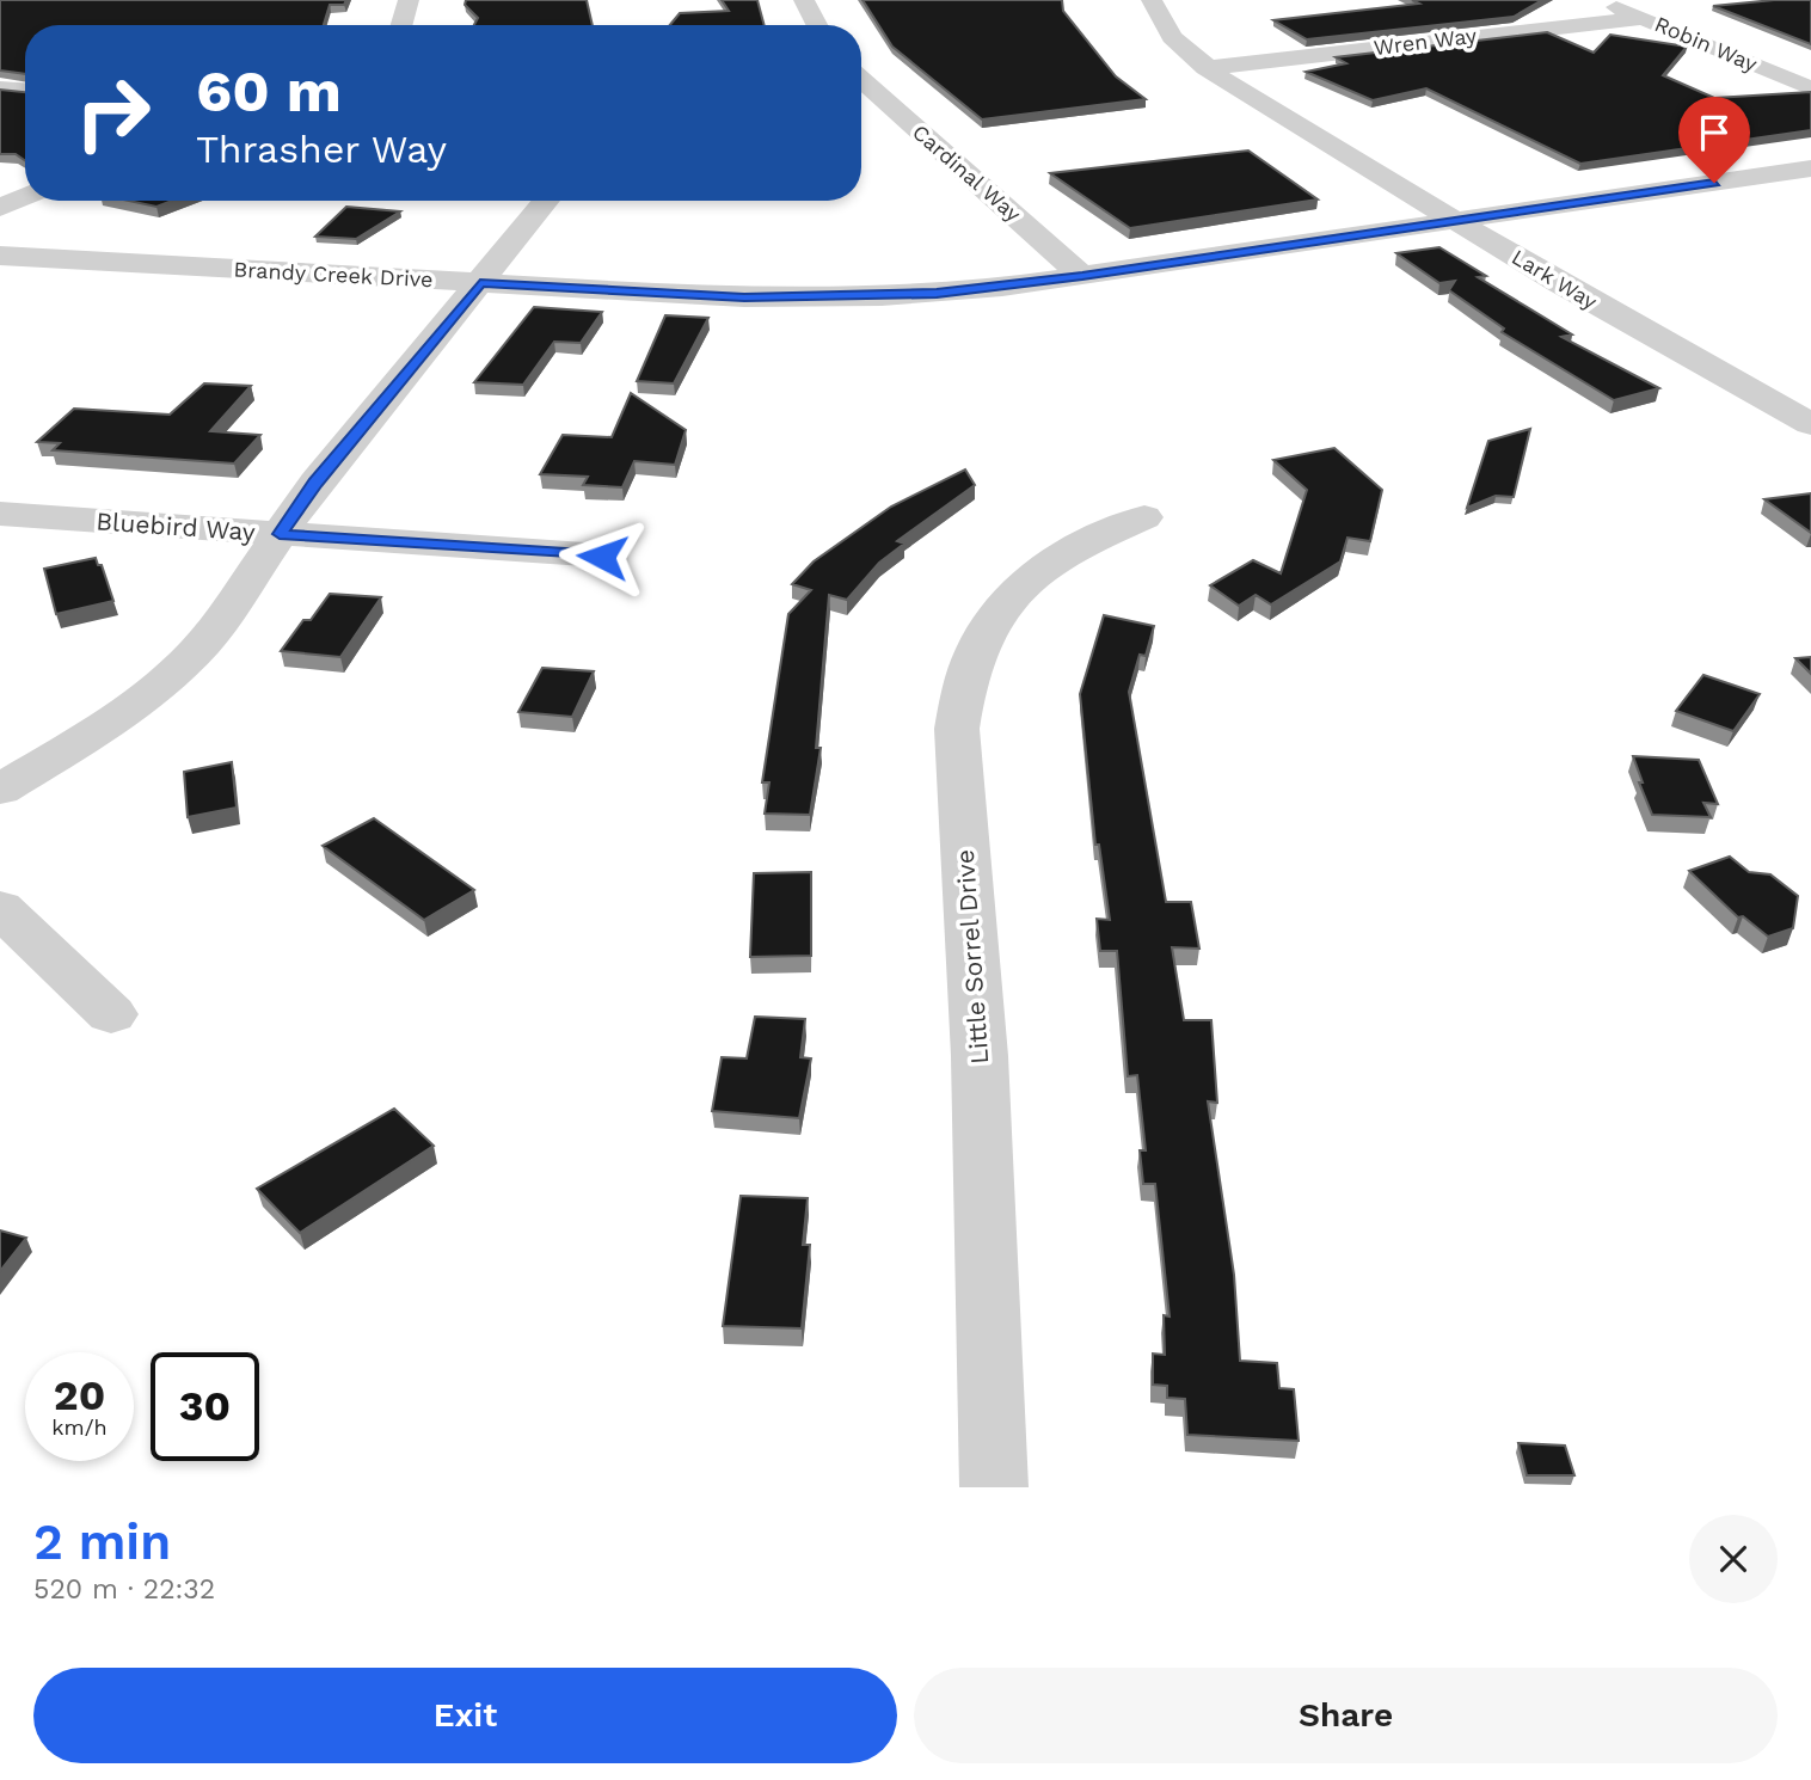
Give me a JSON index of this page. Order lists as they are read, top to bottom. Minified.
{"streets":{"street":["Wren Way","Robin Way","Cardinal Way","Brandy Creek Drive","Lark Way","Bluebird Way","Little Sorrel Drive"]},"crossings":[["Wren Way","Robin Way"],["Wren Way","Lark Way"],["Cardinal Way","Brandy Creek Drive"],["Brandy Creek Drive","Lark Way"]],"page":{"turn":["60 m","Thrasher Way"],"speed":"20 km/h","limit":"30","heading":["2 min","520 m · 22:32"],"buttons":["Exit","Share"]}}
